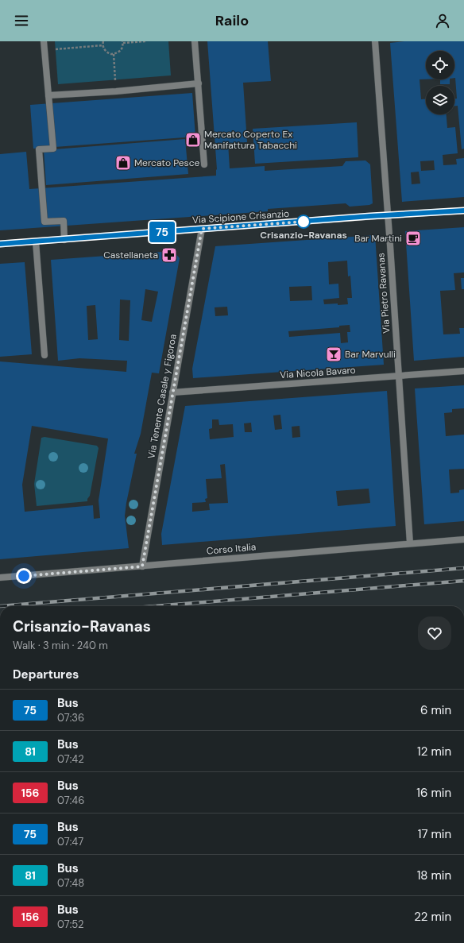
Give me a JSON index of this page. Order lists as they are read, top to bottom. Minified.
{"streets":{"street":["Via Scipione Crisanzio","Via Pietro Ravanas","Via Nicola Bavaro","Via Tenente Casale y Figoroa","Corso Italia"]},"crossings":[["Via Scipione Crisanzio","Via Pietro Ravanas"],["Via Scipione Crisanzio","Via Tenente Casale y Figoroa"],["Via Pietro Ravanas","Via Nicola Bavaro"],["Via Pietro Ravanas","Corso Italia"],["Via Nicola Bavaro","Via Tenente Casale y Figoroa"],["Via Tenente Casale y Figoroa","Corso Italia"]],"places":{"shop":["Mercato Coperto Ex Manifattura Tabacchi","Mercato Pesce"],"other":["Crisanzio-Ravanas"],"cafe":["Bar Martini"],"pharmacy":["Castellaneta"],"bar":["Bar Marvulli"]},"lines":["bus line 75"],"page":{"header":"Railo","on_map":"75","heading":[["Crisanzio-Ravanas","Walk · 3 min · 240 m"],"Departures"],"list":[{"mark":"75","name":"Bus","note":"07:36","value":"6 min"},{"mark":"81","name":"Bus","note":"07:42","value":"12 min"},{"mark":"156","name":"Bus","note":"07:46","value":"16 min"},{"mark":"75","name":"Bus","note":"07:47","value":"17 min"},{"mark":"81","name":"Bus","note":"07:48","value":"18 min"},{"mark":"156","name":"Bus","note":"07:52","value":"22 min"}]}}
